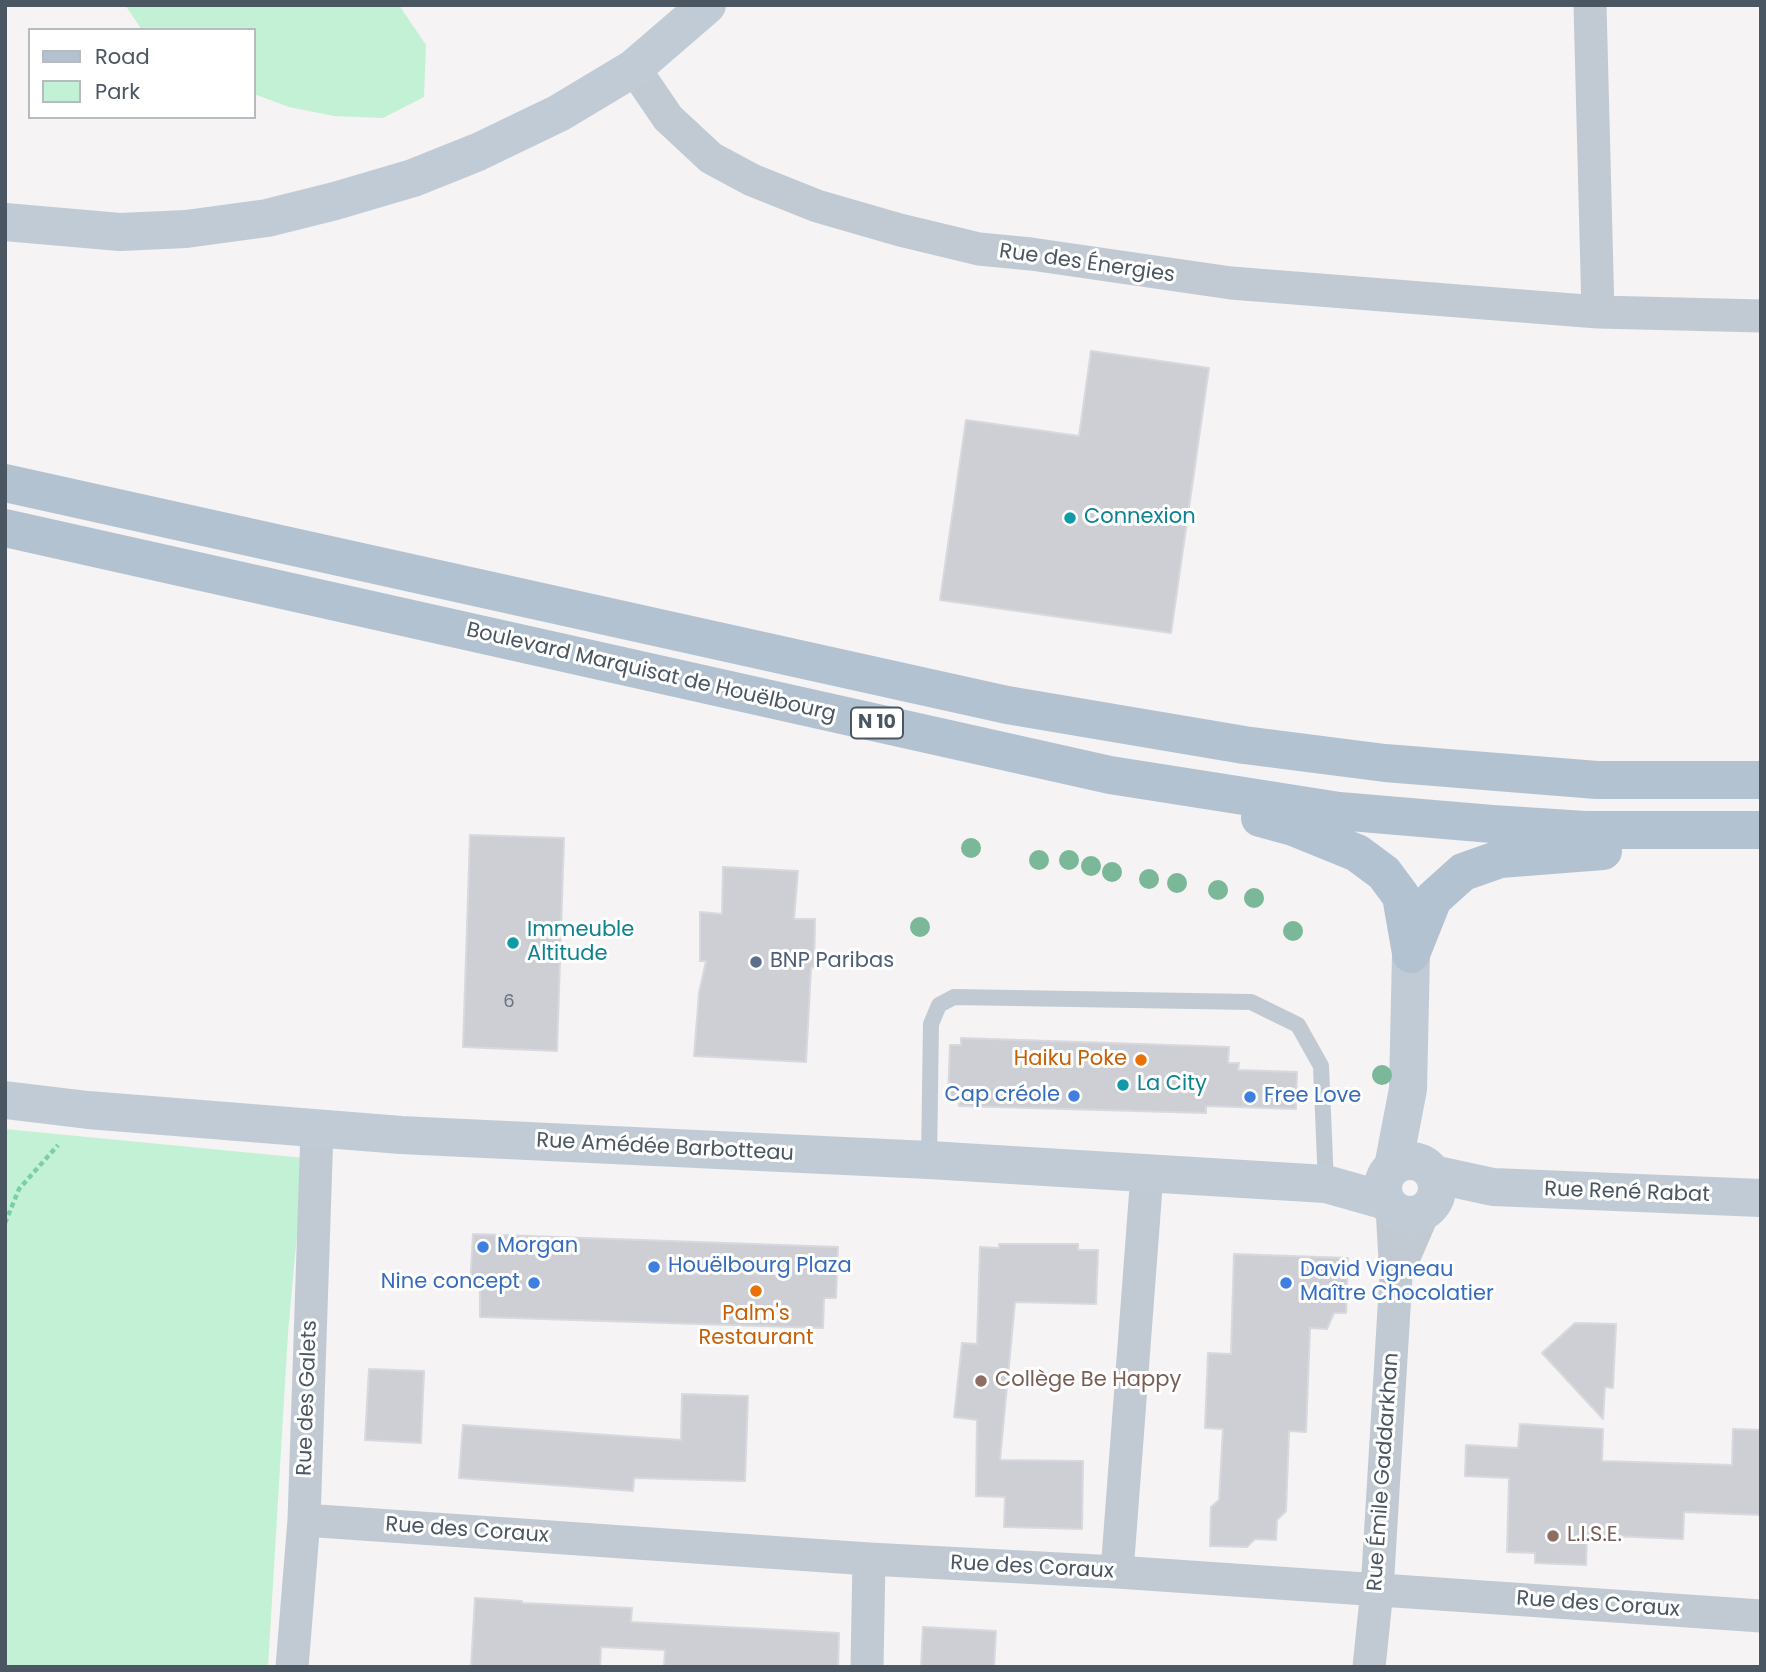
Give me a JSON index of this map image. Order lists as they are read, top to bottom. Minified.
{"streets":{"main road":["Boulevard Marquisat de Houëlbourg","N 10"],"street":["Rue des Énergies","Rue Amédée Barbotteau","Rue René Rabat","Rue des Galets","Rue Émile Gaddarkhan","Rue des Coraux"]},"crossings":[["Rue Amédée Barbotteau","Rue René Rabat"],["Rue Amédée Barbotteau","Rue des Galets"],["Rue Amédée Barbotteau","Rue Émile Gaddarkhan"],["Rue René Rabat","Rue Émile Gaddarkhan"],["Rue des Galets","Rue des Coraux"],["Rue Émile Gaddarkhan","Rue des Coraux"]],"places":["Connexion","Immeuble Altitude","BNP Paribas","Haiku Poke","La City","Cap créole","Free Love","Morgan","Houëlbourg Plaza","Nine concept","David Vigneau Maître Chocolatier","Palm's Restaurant","Collège Be Happy","L.I.S.E."],"house_numbers":["6"],"legend":["Road","Park"]}
